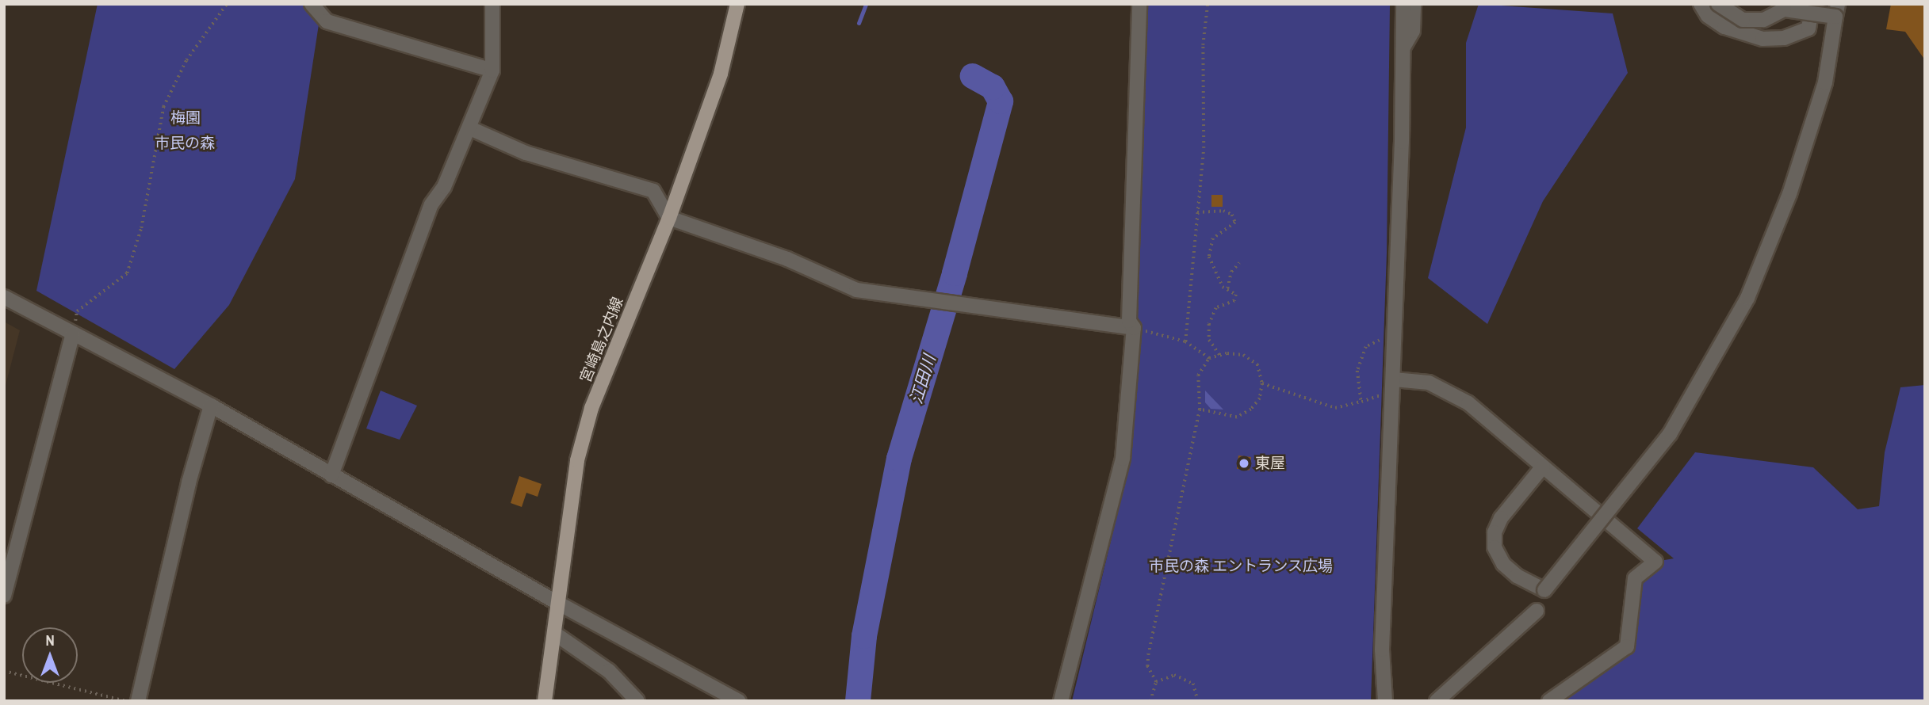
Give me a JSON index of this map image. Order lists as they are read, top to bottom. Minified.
{"streets":{"main road":["宮崎島之内線"]},"water":["江田川"],"parks":["梅園","市民の森","市民の森 エントランス広場"],"places":["東屋"],"north":"top"}
